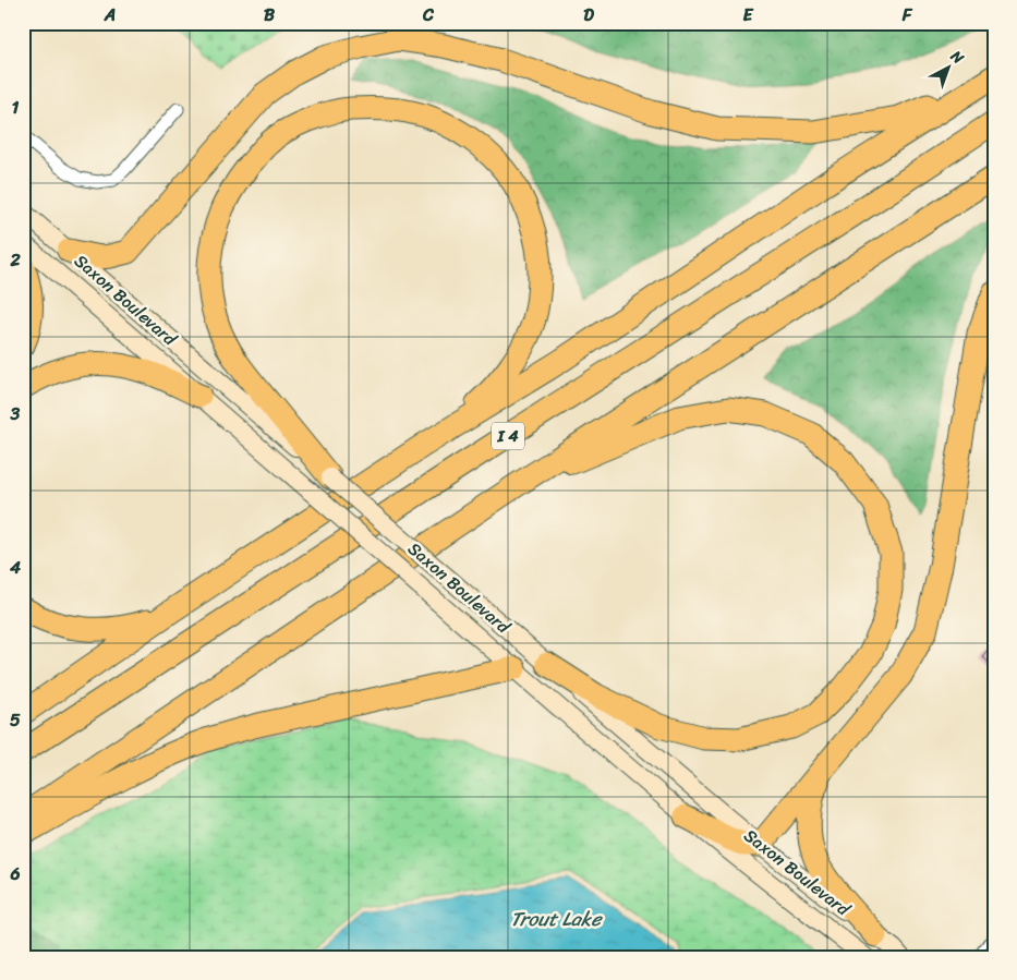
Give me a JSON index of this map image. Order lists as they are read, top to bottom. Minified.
{"streets":{"highway":["I 4"],"main road":["Saxon Boulevard"]},"water":["Trout Lake"],"north":"top right","grid":{"columns":["A","B","C","D","E","F"],"rows":["1","2","3","4","5","6"]}}
